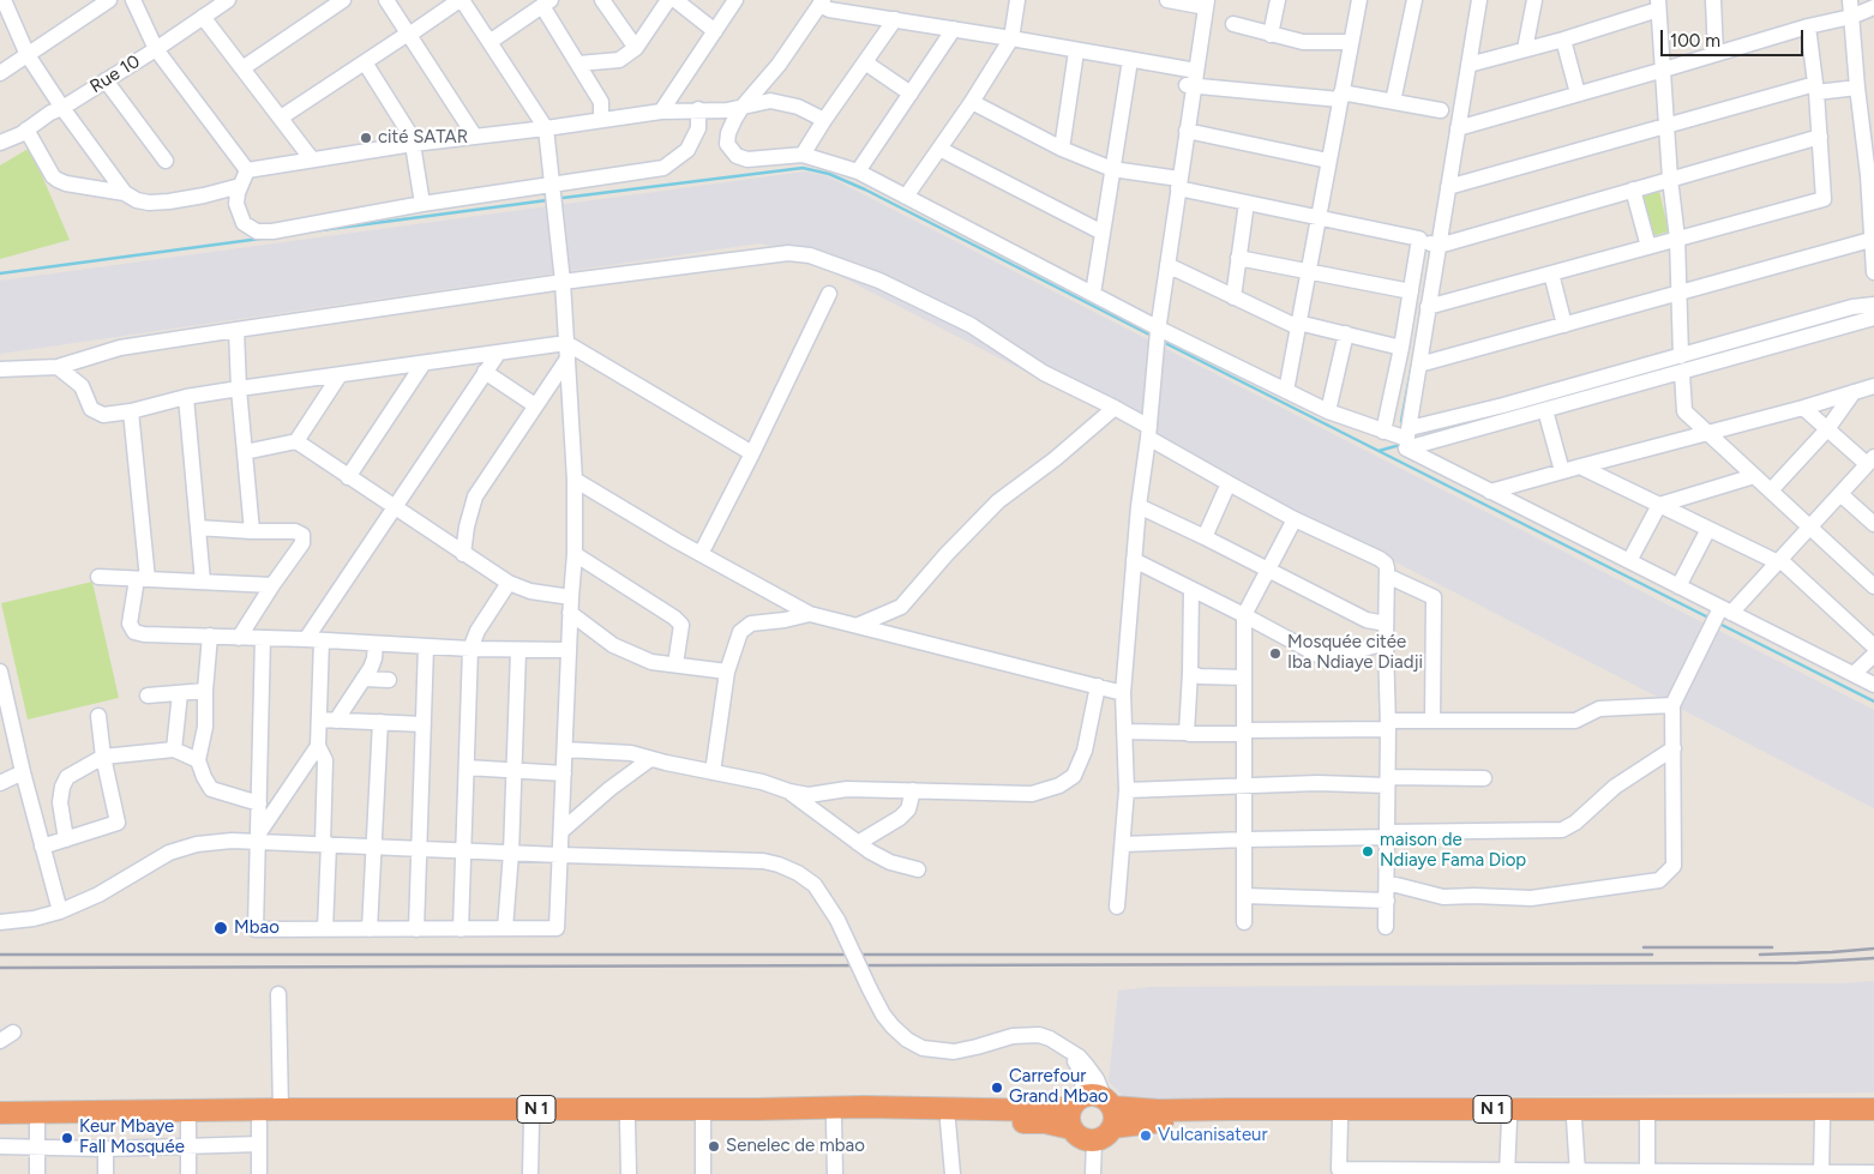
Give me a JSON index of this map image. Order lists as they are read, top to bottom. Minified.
{"streets":{"highway":["N 1"],"street":["Rue 10"]},"places":["cité SATAR","Mosquée citée Iba Ndiaye Diadji","maison de Ndiaye Fama Diop","Mbao","Carrefour Grand Mbao","Vulcanisateur","Keur Mbaye Fall Mosquée","Senelec de mbao"],"scale_bar":"100 m"}
